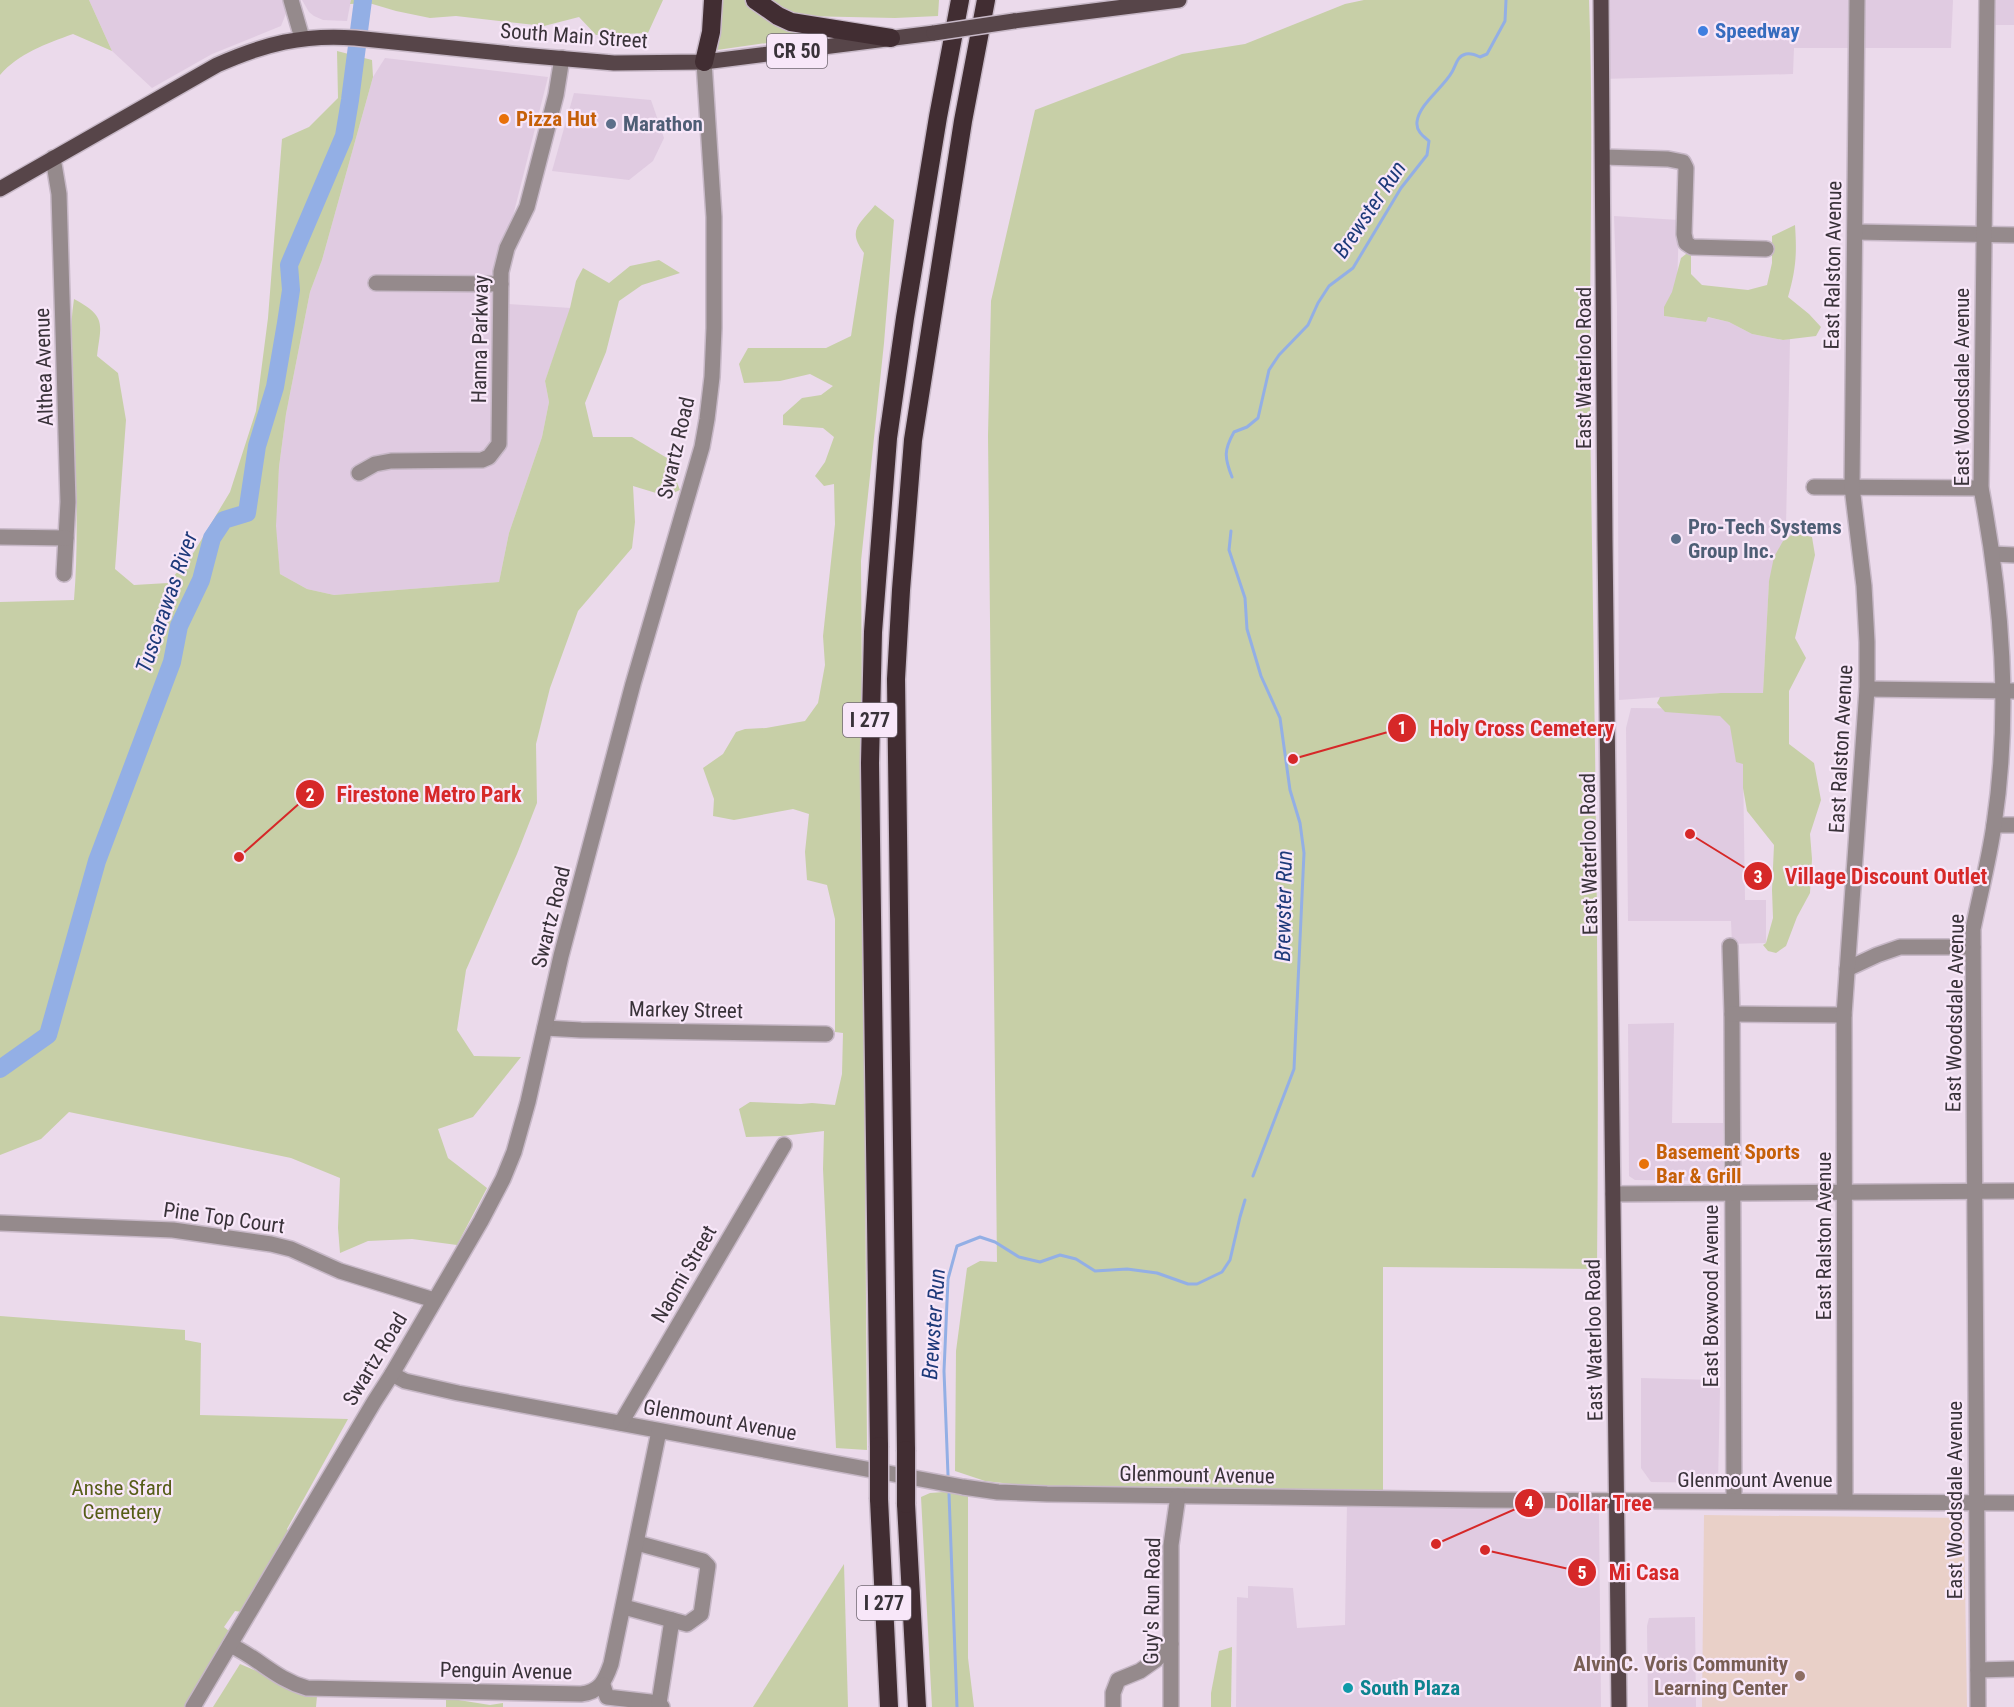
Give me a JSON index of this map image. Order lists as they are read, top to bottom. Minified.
{"streets":{"highway":["I 277"],"main road":["South Main Street","CR 50","East Waterloo Road"],"street":["East Ralston Avenue","Hanna Parkway","Althea Avenue","East Woodsdale Avenue","Swartz Road","Markey Street","Pine Top Court","Naomi Street","East Boxwood Avenue","Glenmount Avenue","Guy's Run Road","Penguin Avenue"]},"crossings":[["South Main Street","Hanna Parkway"],["South Main Street","Althea Avenue"],["South Main Street","Swartz Road"],["East Ralston Avenue","Glenmount Avenue"],["East Waterloo Road","Glenmount Avenue"],["East Woodsdale Avenue","Glenmount Avenue"],["Swartz Road","Markey Street"],["Swartz Road","Pine Top Court"],["Swartz Road","Glenmount Avenue"],["Swartz Road","Penguin Avenue"],["Naomi Street","Glenmount Avenue"],["East Boxwood Avenue","Glenmount Avenue"],["Glenmount Avenue","Guy's Run Road"],["Glenmount Avenue","Penguin Avenue"]],"water":["Brewster Run","Tuscarawas River"],"parks":["Anshe Sfard Cemetery"],"places":["Speedway","Pizza Hut","Marathon","Pro-Tech Systems Group Inc.","Holy Cross Cemetery","Village Discount Outlet","Firestone Metro Park","Basement Sports Bar & Grill","Dollar Tree","Mi Casa","Alvin C. Voris Community Learning Center","South Plaza"]}
